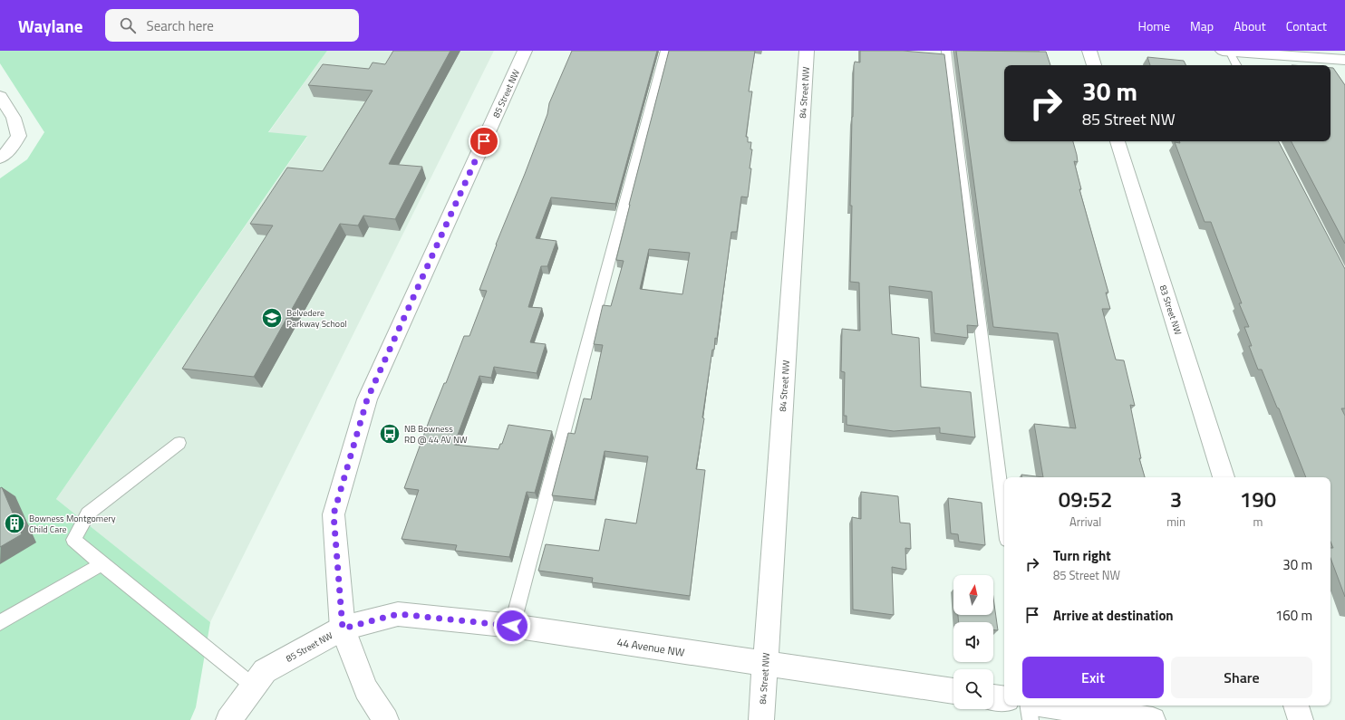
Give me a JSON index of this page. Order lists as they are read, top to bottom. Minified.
{"streets":{"street":["84 Street NW","85 Street NW","83 Street NW","44 Avenue NW"]},"crossings":[["84 Street NW","44 Avenue NW"],["85 Street NW","44 Avenue NW"]],"places":{"school or university":["Belvedere Parkway School"],"bus stop":["NB Bowness RD @ 44 AV NW"],"building":["Bowness Montgomery Child Care"]},"north":"top","page":{"header":"Waylane","search":"Search here","nav":["Home","Map","About","Contact"],"turn":["30 m","85 Street NW"],"eta":["09:52","Arrival","3","min","190","m"],"list":[{"name":"Turn right","note":"85 Street NW","value":"30 m"},{"name":"Arrive at destination","value":"160 m"}],"buttons":["Exit","Share"]}}
